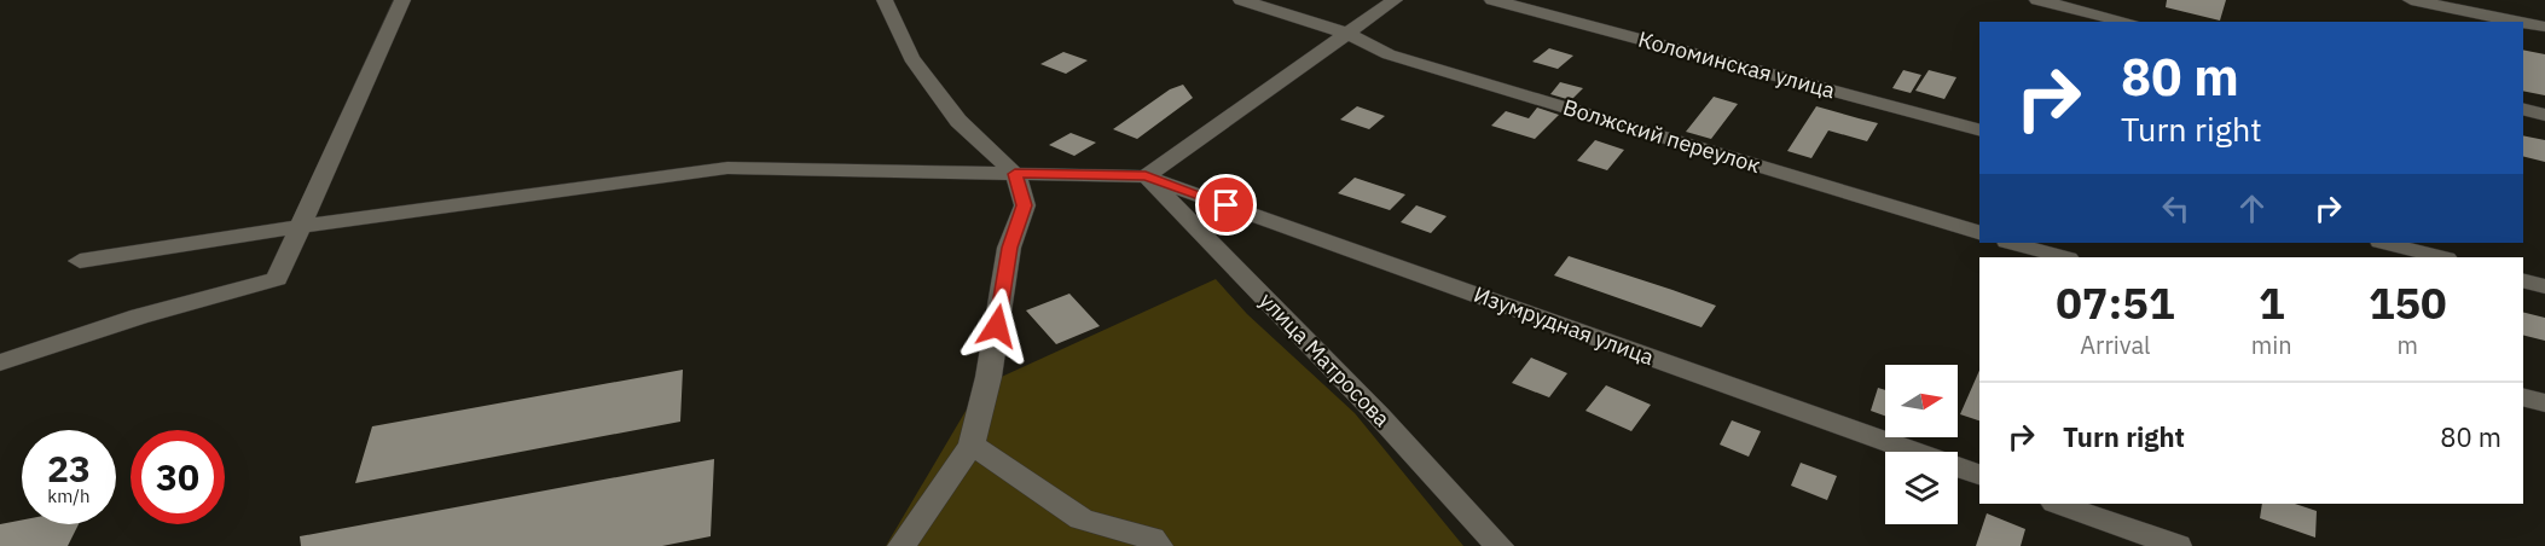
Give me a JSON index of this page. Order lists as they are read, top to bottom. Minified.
{"streets":{"street":["Коломинская улица","Волжский переулок","Изумрудная улица","улица Матросова"]},"crossings":[["Изумрудная улица","улица Матросова"]],"north":"right","page":{"turn":["80 m","Turn right"],"eta":["07:51","Arrival","1","min","150","m"],"list":[{"name":"Turn right","value":"80 m"}],"speed":"23 km/h","limit":"30"}}
